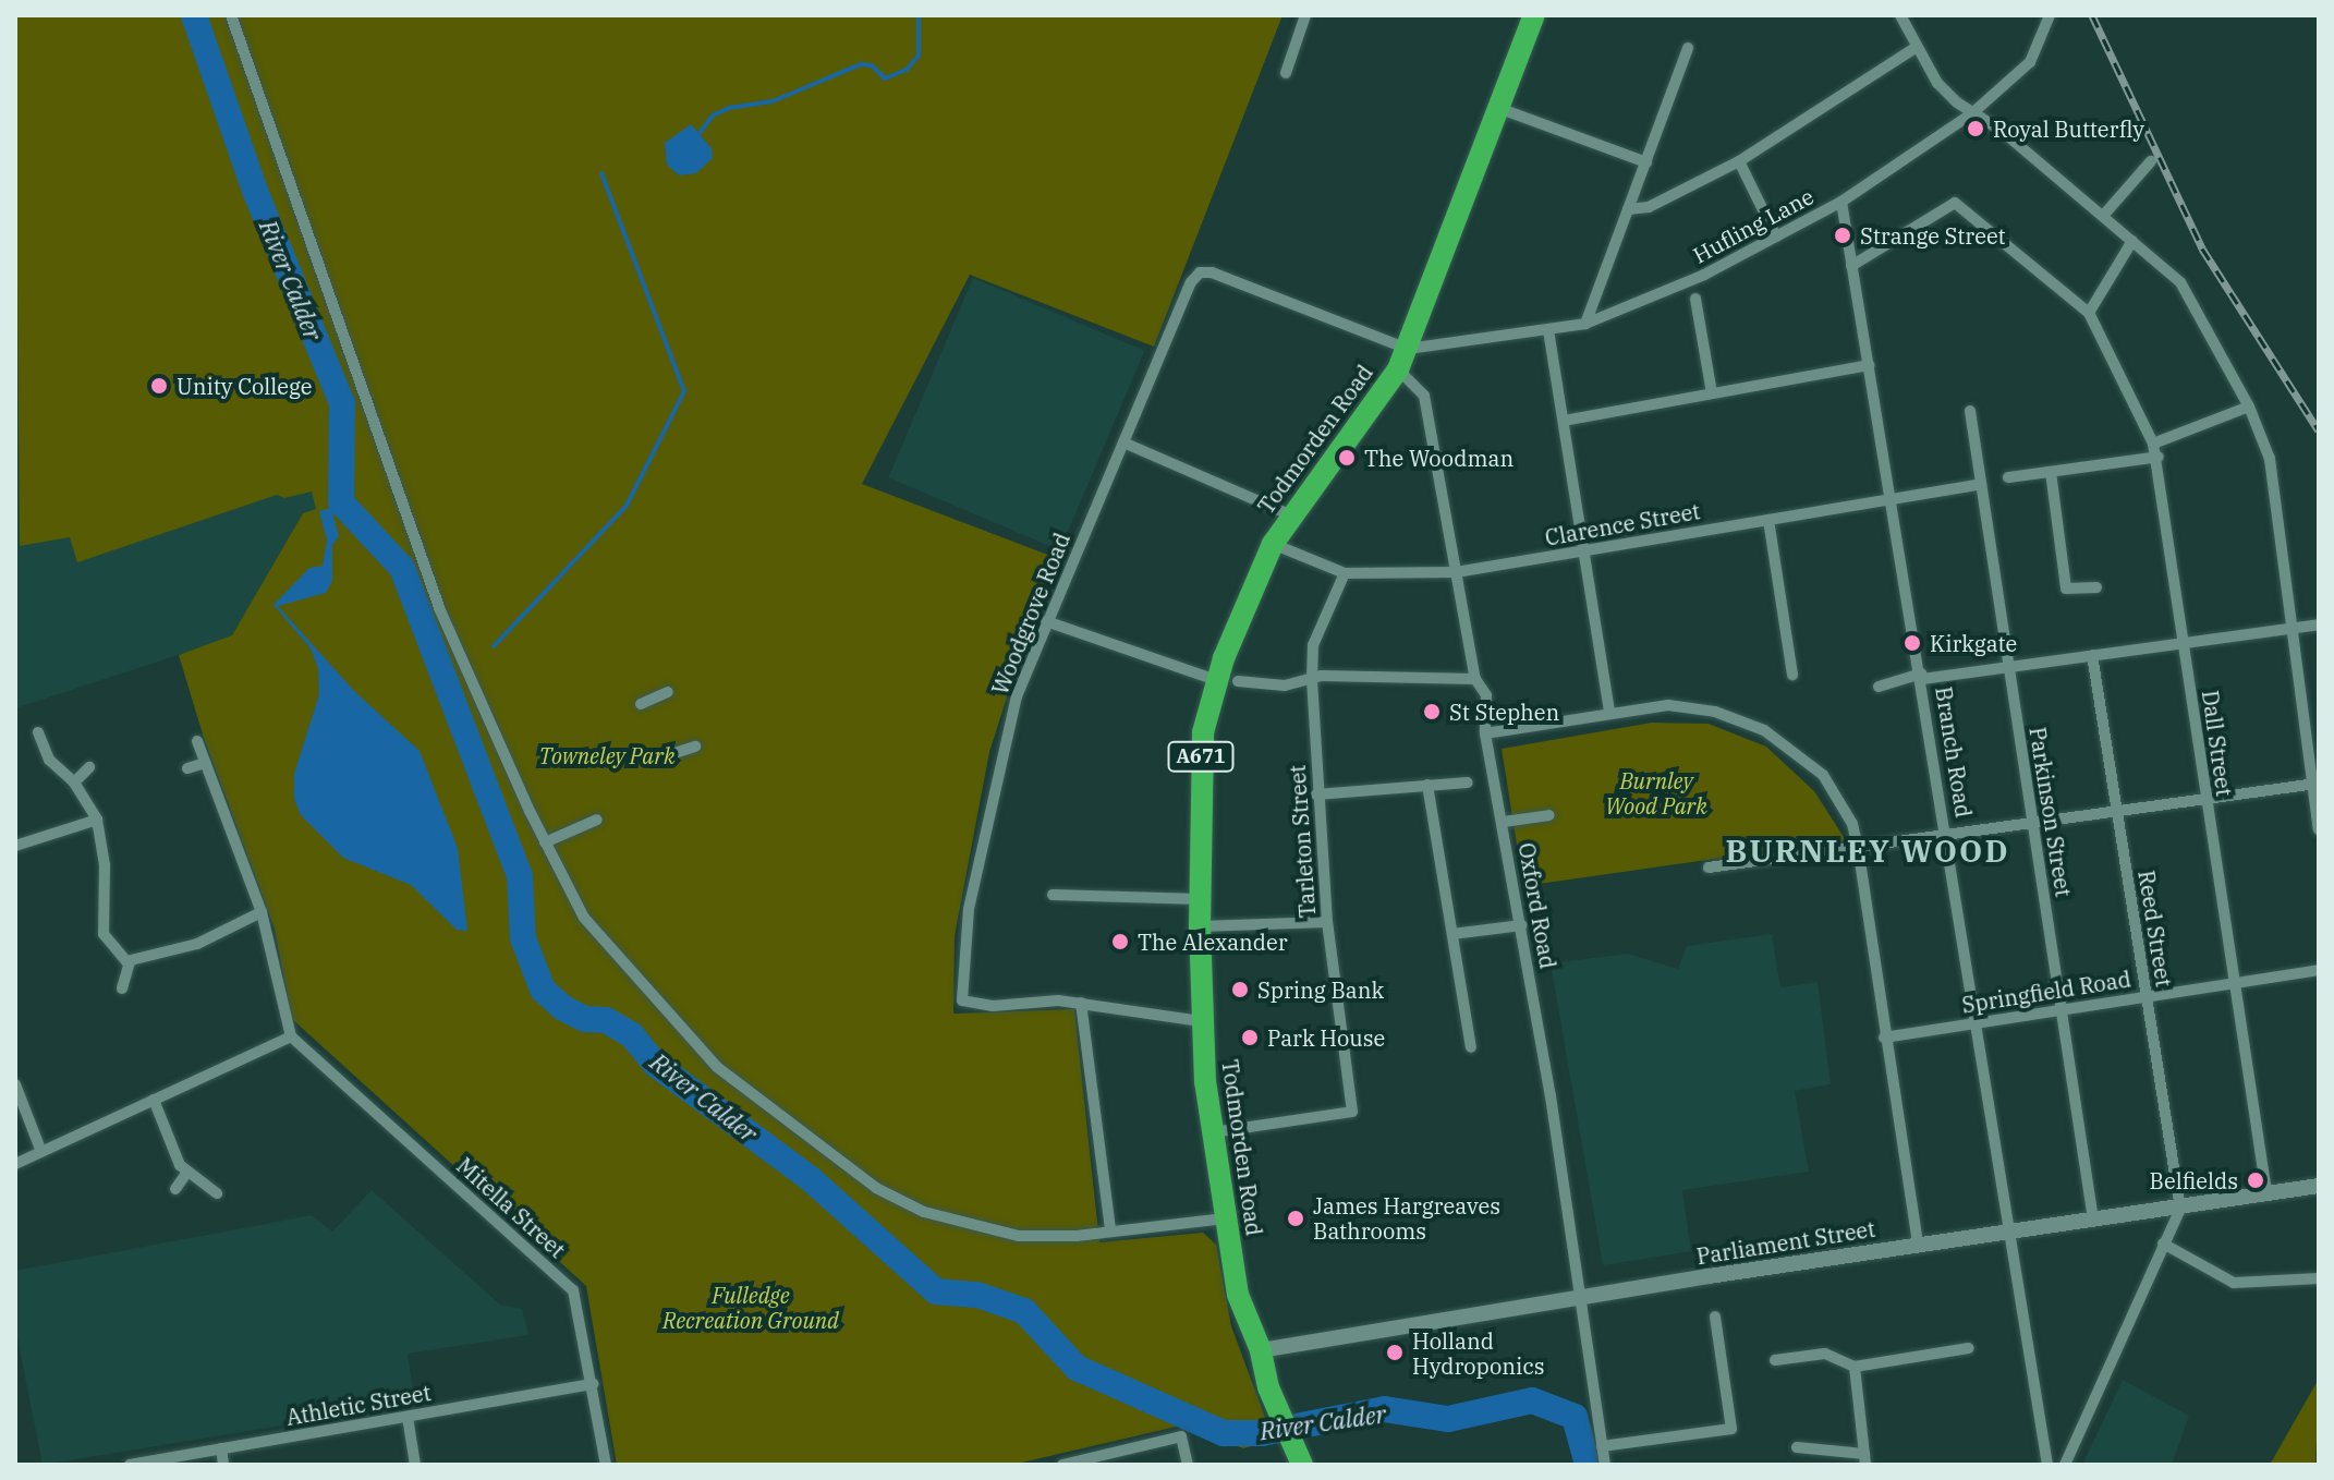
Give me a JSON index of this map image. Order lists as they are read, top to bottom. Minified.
{"streets":{"highway":["Todmorden Road","A671"],"street":["Hufling Lane","Clarence Street","Woodgrove Road","Dall Street","Branch Road","Parkinson Street","Tarleton Street","Oxford Road","Reed Street","Springfield Road","Mitella Street","Parliament Street","Athletic Street"]},"crossings":[["Hufling Lane","Todmorden Road"],["Hufling Lane","Woodgrove Road"],["Hufling Lane","Branch Road"],["Todmorden Road","Clarence Street"],["Todmorden Road","Woodgrove Road"],["Todmorden Road","Tarleton Street"],["Todmorden Road","Oxford Road"],["Todmorden Road","Parliament Street"],["Clarence Street","Branch Road"],["Clarence Street","Parkinson Street"],["Clarence Street","Tarleton Street"],["Clarence Street","Oxford Road"],["Dall Street","Springfield Road"],["Dall Street","Parliament Street"],["Branch Road","Springfield Road"],["Branch Road","Parliament Street"],["Parkinson Street","Springfield Road"],["Parkinson Street","Parliament Street"],["Oxford Road","Parliament Street"],["Reed Street","Springfield Road"],["Reed Street","Parliament Street"],["Mitella Street","Athletic Street"]],"districts":["BURNLEY WOOD"],"water":["River Calder"],"parks":["Towneley Park","Burnley Wood Park","Fulledge Recreation Ground"],"places":["Royal Butterfly","Strange Street","Unity College","The Woodman","Kirkgate","St Stephen","The Alexander","Spring Bank","Park House","Belfields","James Hargreaves Bathrooms","Holland Hydroponics"]}
